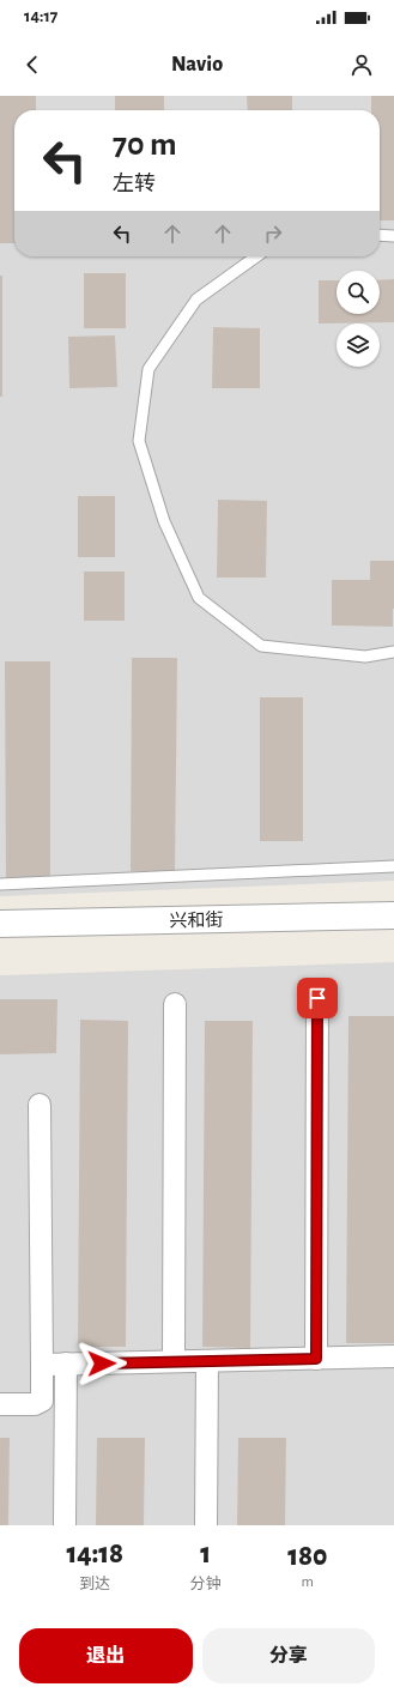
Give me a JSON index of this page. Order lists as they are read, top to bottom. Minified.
{"streets":{"street":["兴和街"]},"page":{"status":"14:17","header":"Navio","turn":["70 m","左转"],"eta":["14:18","到达","1","分钟","180","m"],"buttons":["退出","分享"]}}
